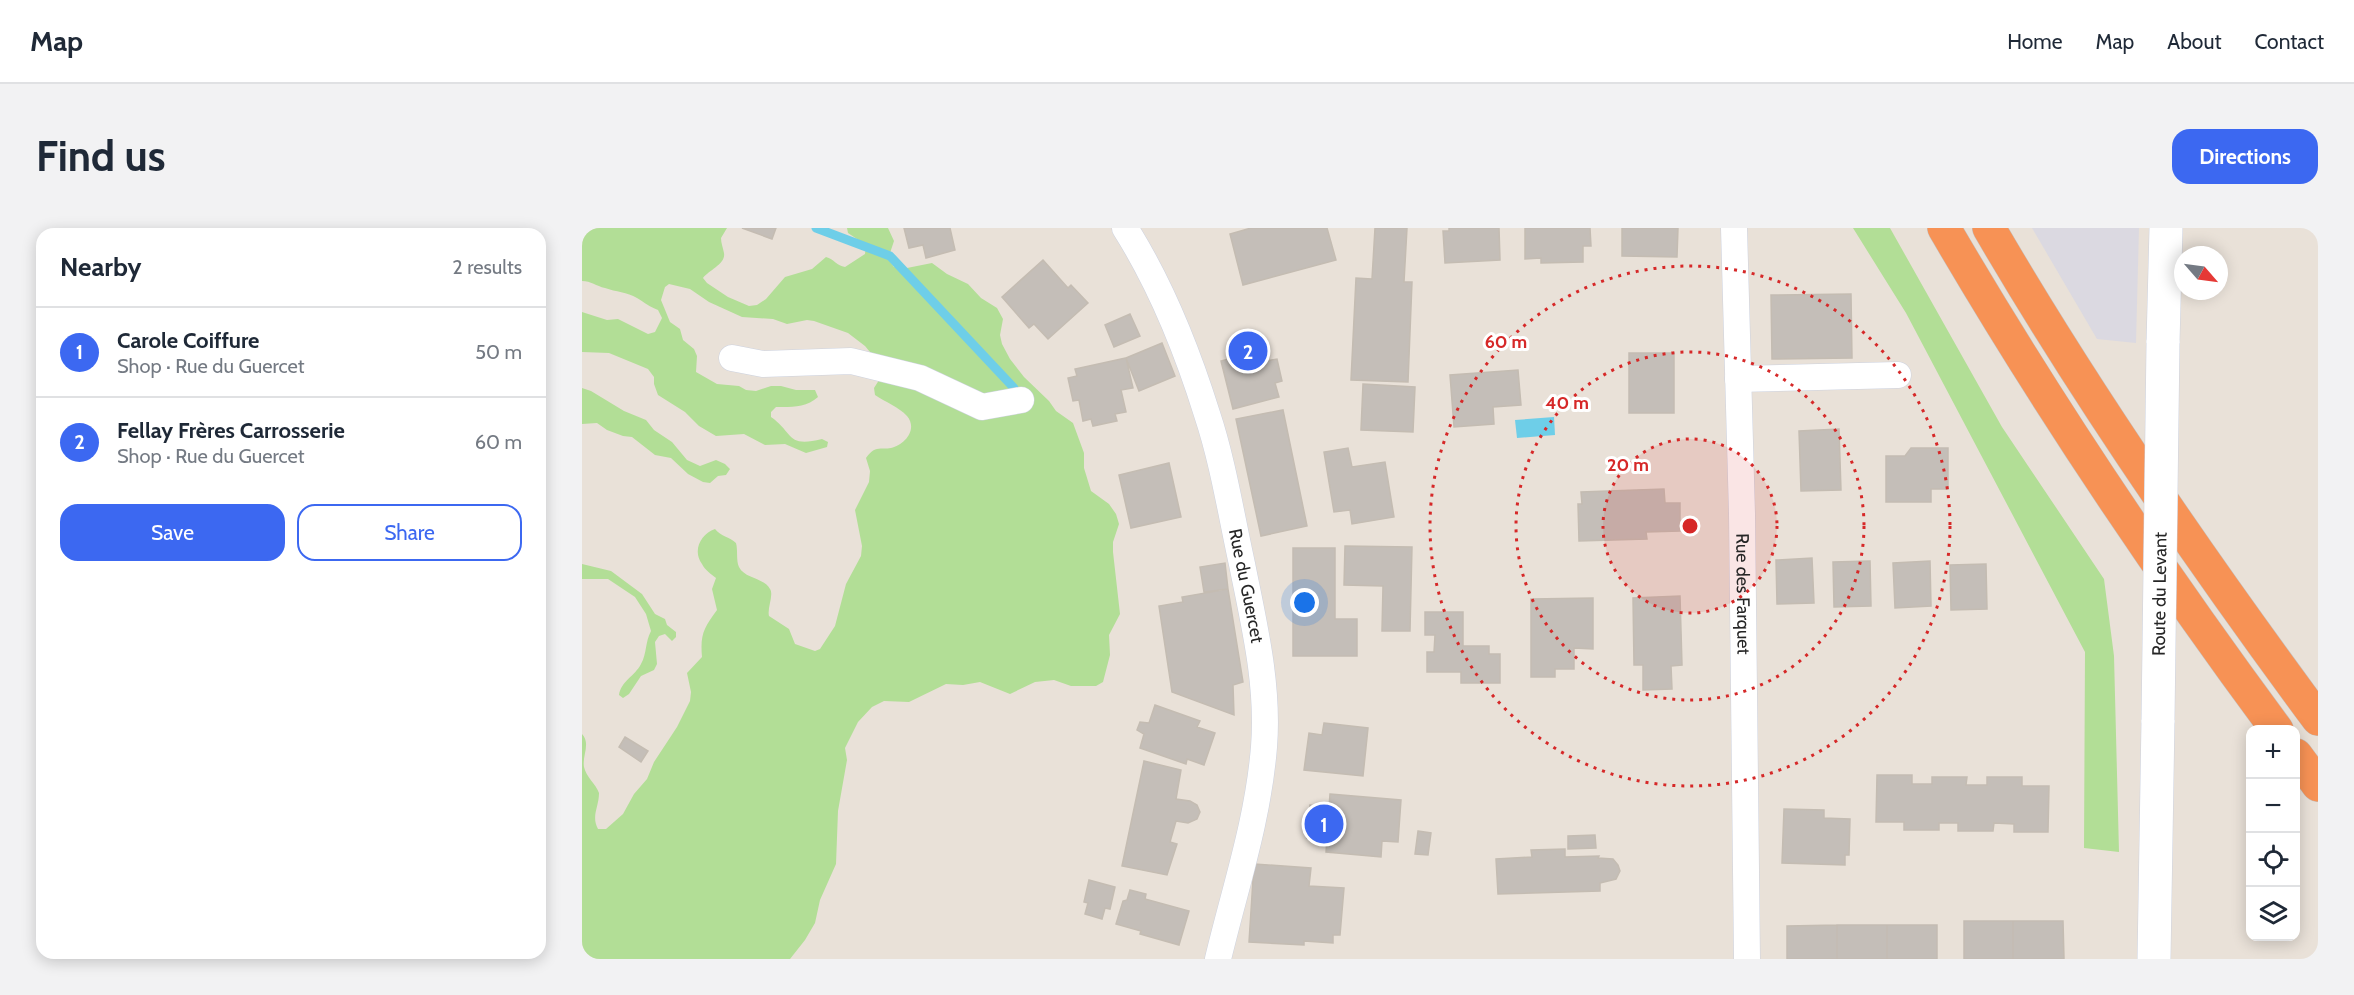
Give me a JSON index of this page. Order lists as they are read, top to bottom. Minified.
{"streets":{"street":["Rue du Guercet","Rue des Farquet","Route du Levant"]},"north":"bottom right","page":{"header":"Map","nav":["Home","Map","About","Contact"],"buttons":["Directions",["Save","Share"]],"title":"Find us","heading":["Nearby","2 results"],"list":[{"mark":"1","name":"Carole Coiffure","note":"Shop · Rue du Guercet","value":"50 m"},{"mark":"2","name":"Fellay Frères Carrosserie","note":"Shop · Rue du Guercet","value":"60 m"}],"pins":["2","1"],"map_buttons":["+","−"]},"rings":["60 m","40 m","20 m"]}
